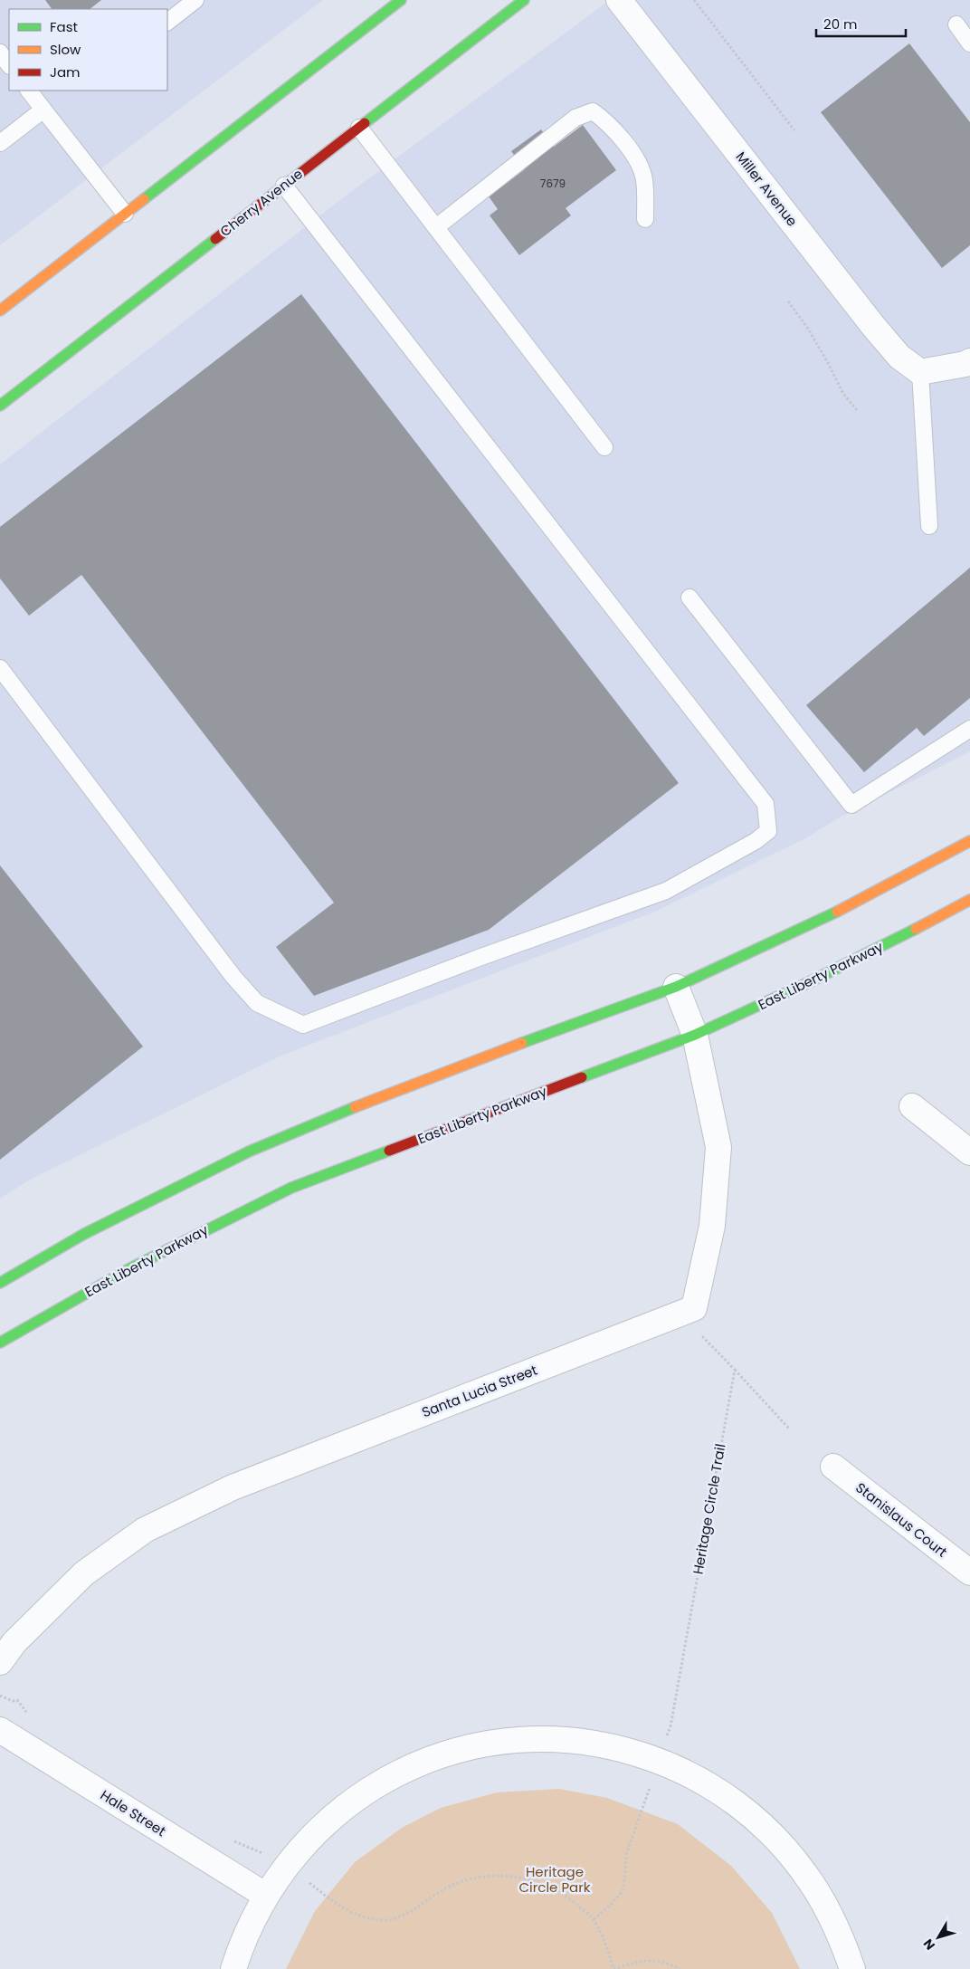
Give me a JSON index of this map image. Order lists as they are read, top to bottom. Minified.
{"streets":{"street":["Miller Avenue","Cherry Avenue","East Liberty Parkway","Santa Lucia Street","Stanislaus Court","Hale Street"],"path":["Heritage Circle Trail"]},"crossings":[["East Liberty Parkway","Santa Lucia Street"]],"parks":["Heritage Circle Park"],"house_numbers":["7679"],"legend":["Fast","Slow","Jam"],"scale_bar":"20 m","north":"bottom left"}
